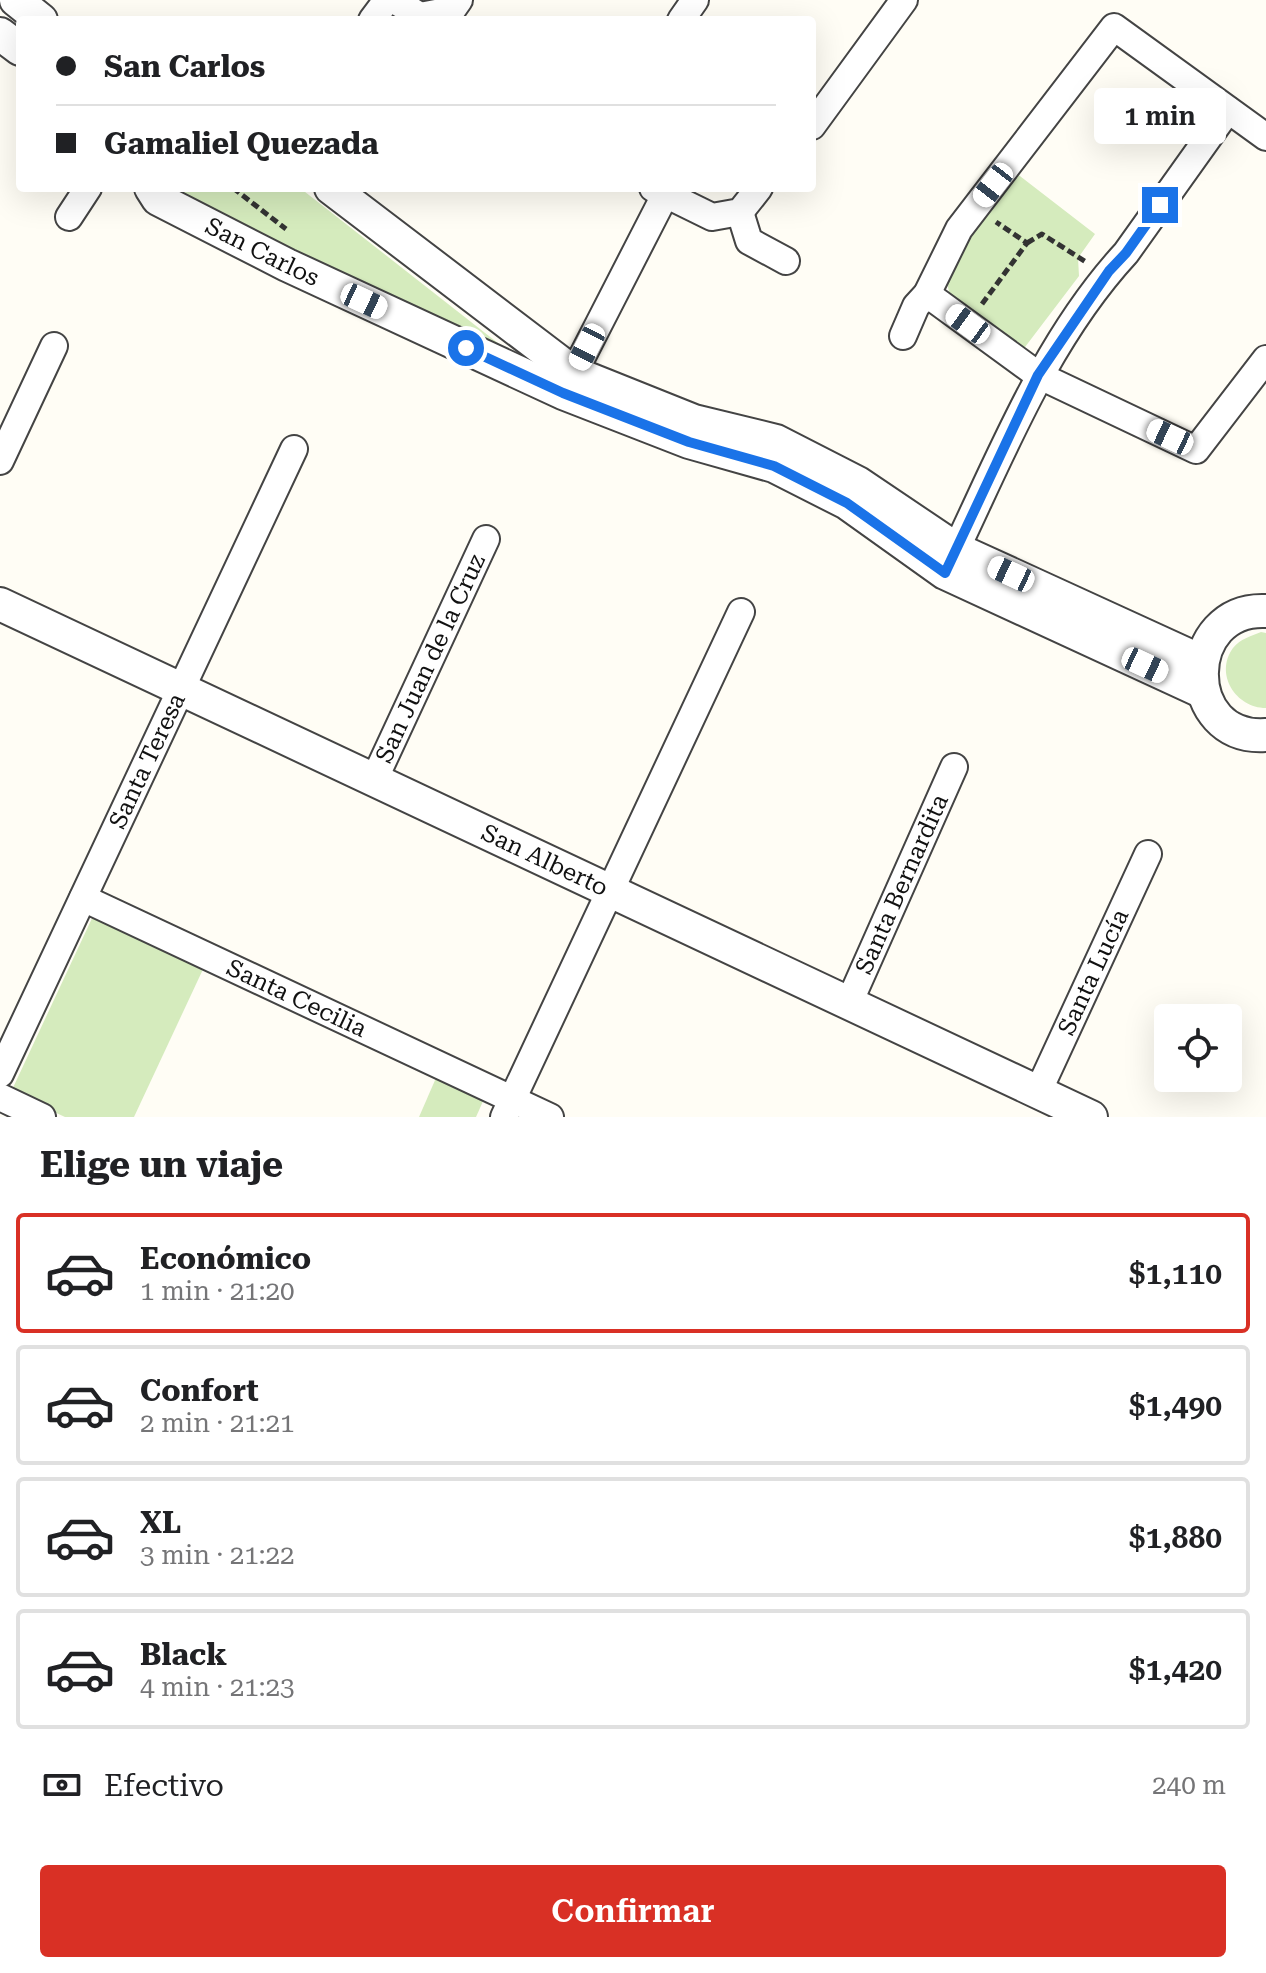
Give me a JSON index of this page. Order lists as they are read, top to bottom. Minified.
{"streets":{"street":["San Carlos","San Juan de la Cruz","Santa Teresa","San Alberto","Santa Bernardita","Santa Lucía","Santa Cecilia"]},"crossings":[["San Juan de la Cruz","San Alberto"],["Santa Teresa","San Alberto"],["Santa Teresa","Santa Cecilia"],["San Alberto","Santa Bernardita"],["San Alberto","Santa Lucía"]],"page":{"banner":["San Carlos","Gamaliel Quezada"],"bubble":"1 min","heading":"Elige un viaje","list":[{"name":"Económico","note":"1 min · 21:20","value":"$1,110"},{"name":"Confort","note":"2 min · 21:21","value":"$1,490"},{"name":"XL","note":"3 min · 21:22","value":"$1,880"},{"name":"Black","note":"4 min · 21:23","value":"$1,420"}],"pay":["Efectivo","240 m"],"buttons":"Confirmar"}}
